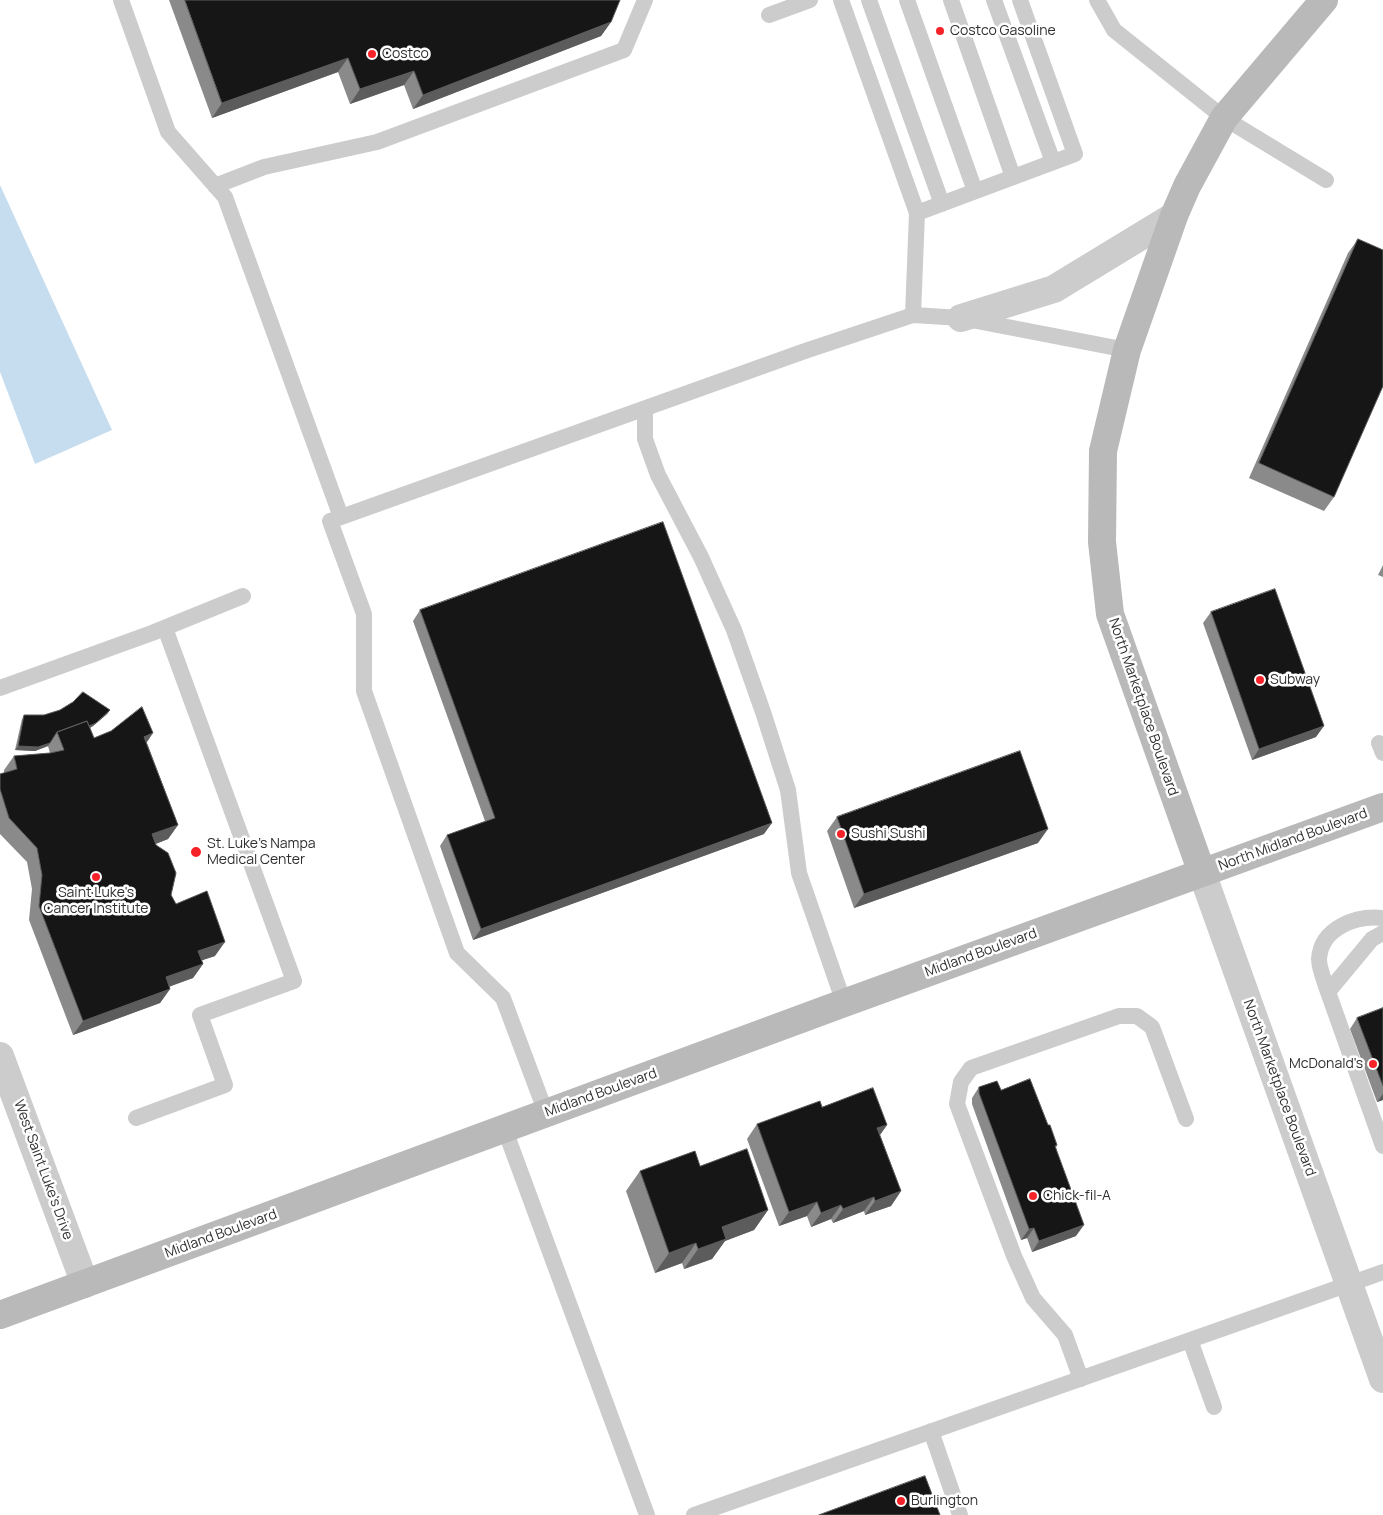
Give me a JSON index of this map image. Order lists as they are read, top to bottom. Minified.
{"streets":{"main road":["North Marketplace Boulevard","North Midland Boulevard","Midland Boulevard"],"street":["West Saint Luke's Drive"]},"crossings":[["North Marketplace Boulevard","North Midland Boulevard"],["North Marketplace Boulevard","Midland Boulevard"],["North Midland Boulevard","Midland Boulevard"],["Midland Boulevard","West Saint Luke's Drive"]],"places":["Costco Gasoline","Costco","Subway","Sushi Sushi","St. Luke’s Nampa Medical Center","Saint Luke's Cancer Institute","McDonald's","Chick-fil-A","Burlington"]}
